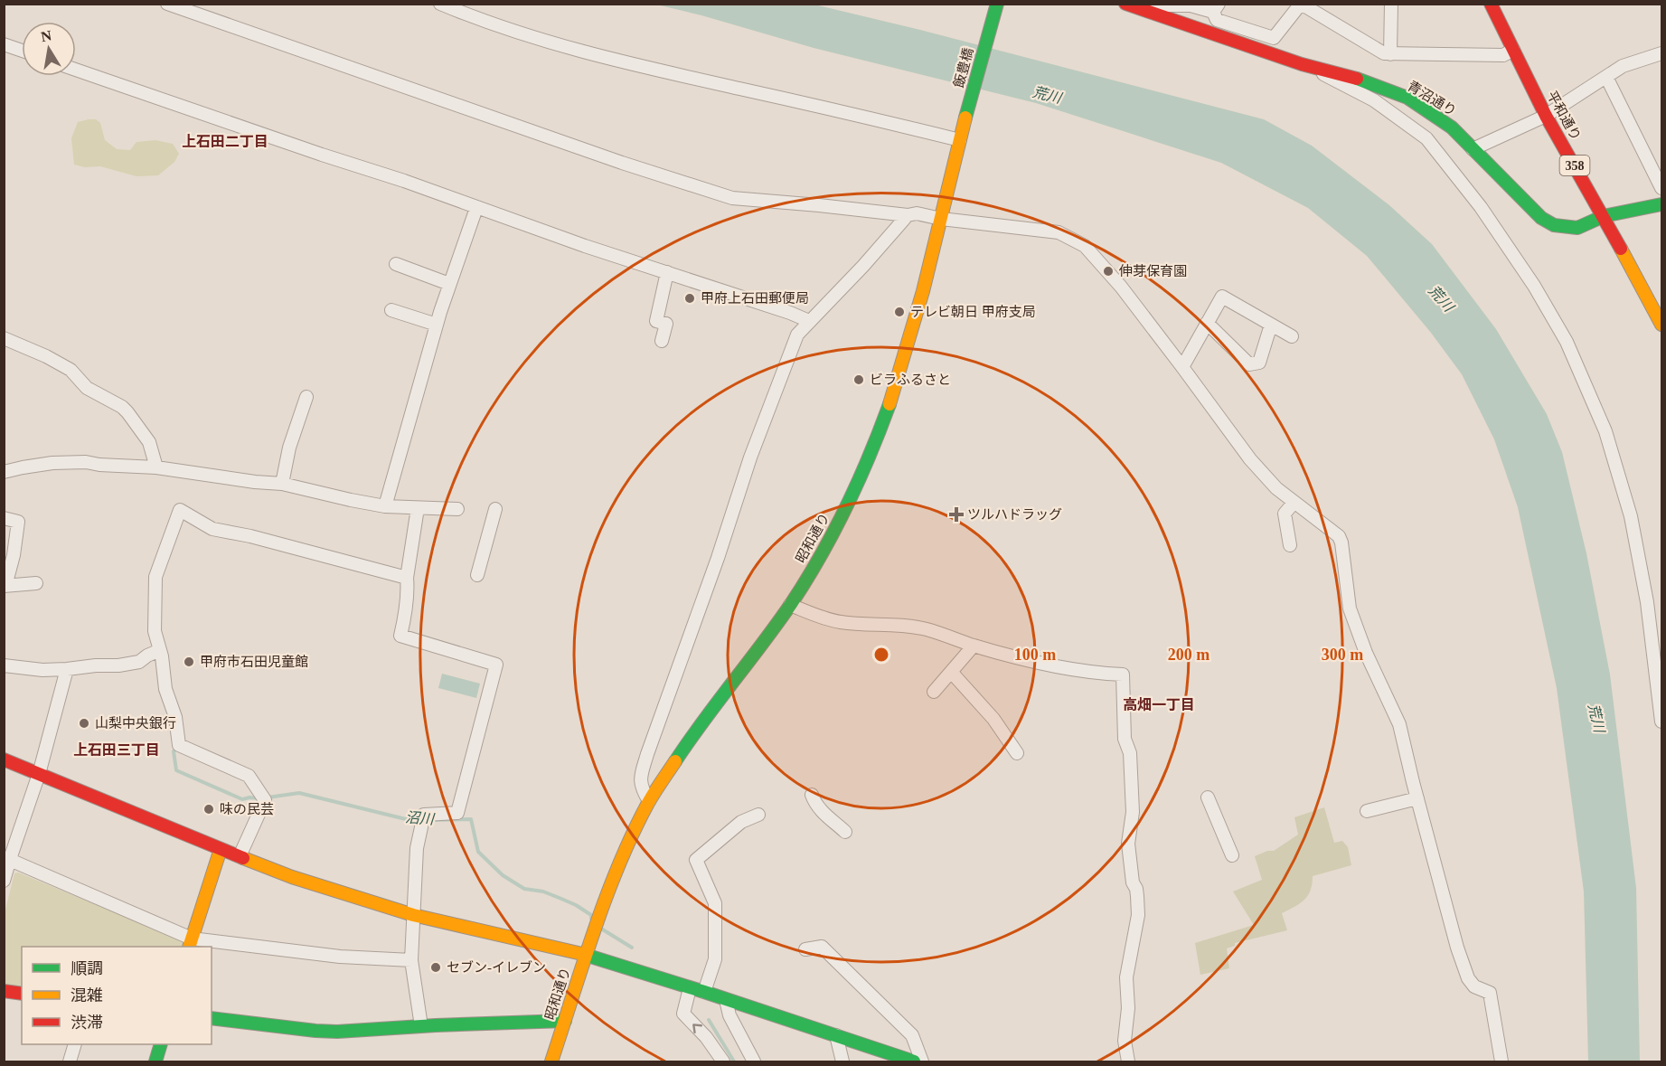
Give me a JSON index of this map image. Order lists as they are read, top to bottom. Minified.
{"streets":{"main road":["飯豊橋","青沼通り","平和通り","358","昭和通り"]},"crossings":[["飯豊橋","昭和通り"],["青沼通り","平和通り"]],"districts":["上石田二丁目","高畑一丁目","上石田三丁目"],"water":["荒川","沼川"],"places":{"other":["伸芽保育園","甲府上石田郵便局","テレビ朝日 甲府支局","ビラふるさと","甲府市石田児童館","山梨中央銀行","味の民芸","セブン-イレブン"],"health":["ツルハドラッグ"]},"legend":["順調","混雑","渋滞"],"north":"top","rings":["100 m","200 m","300 m"]}
